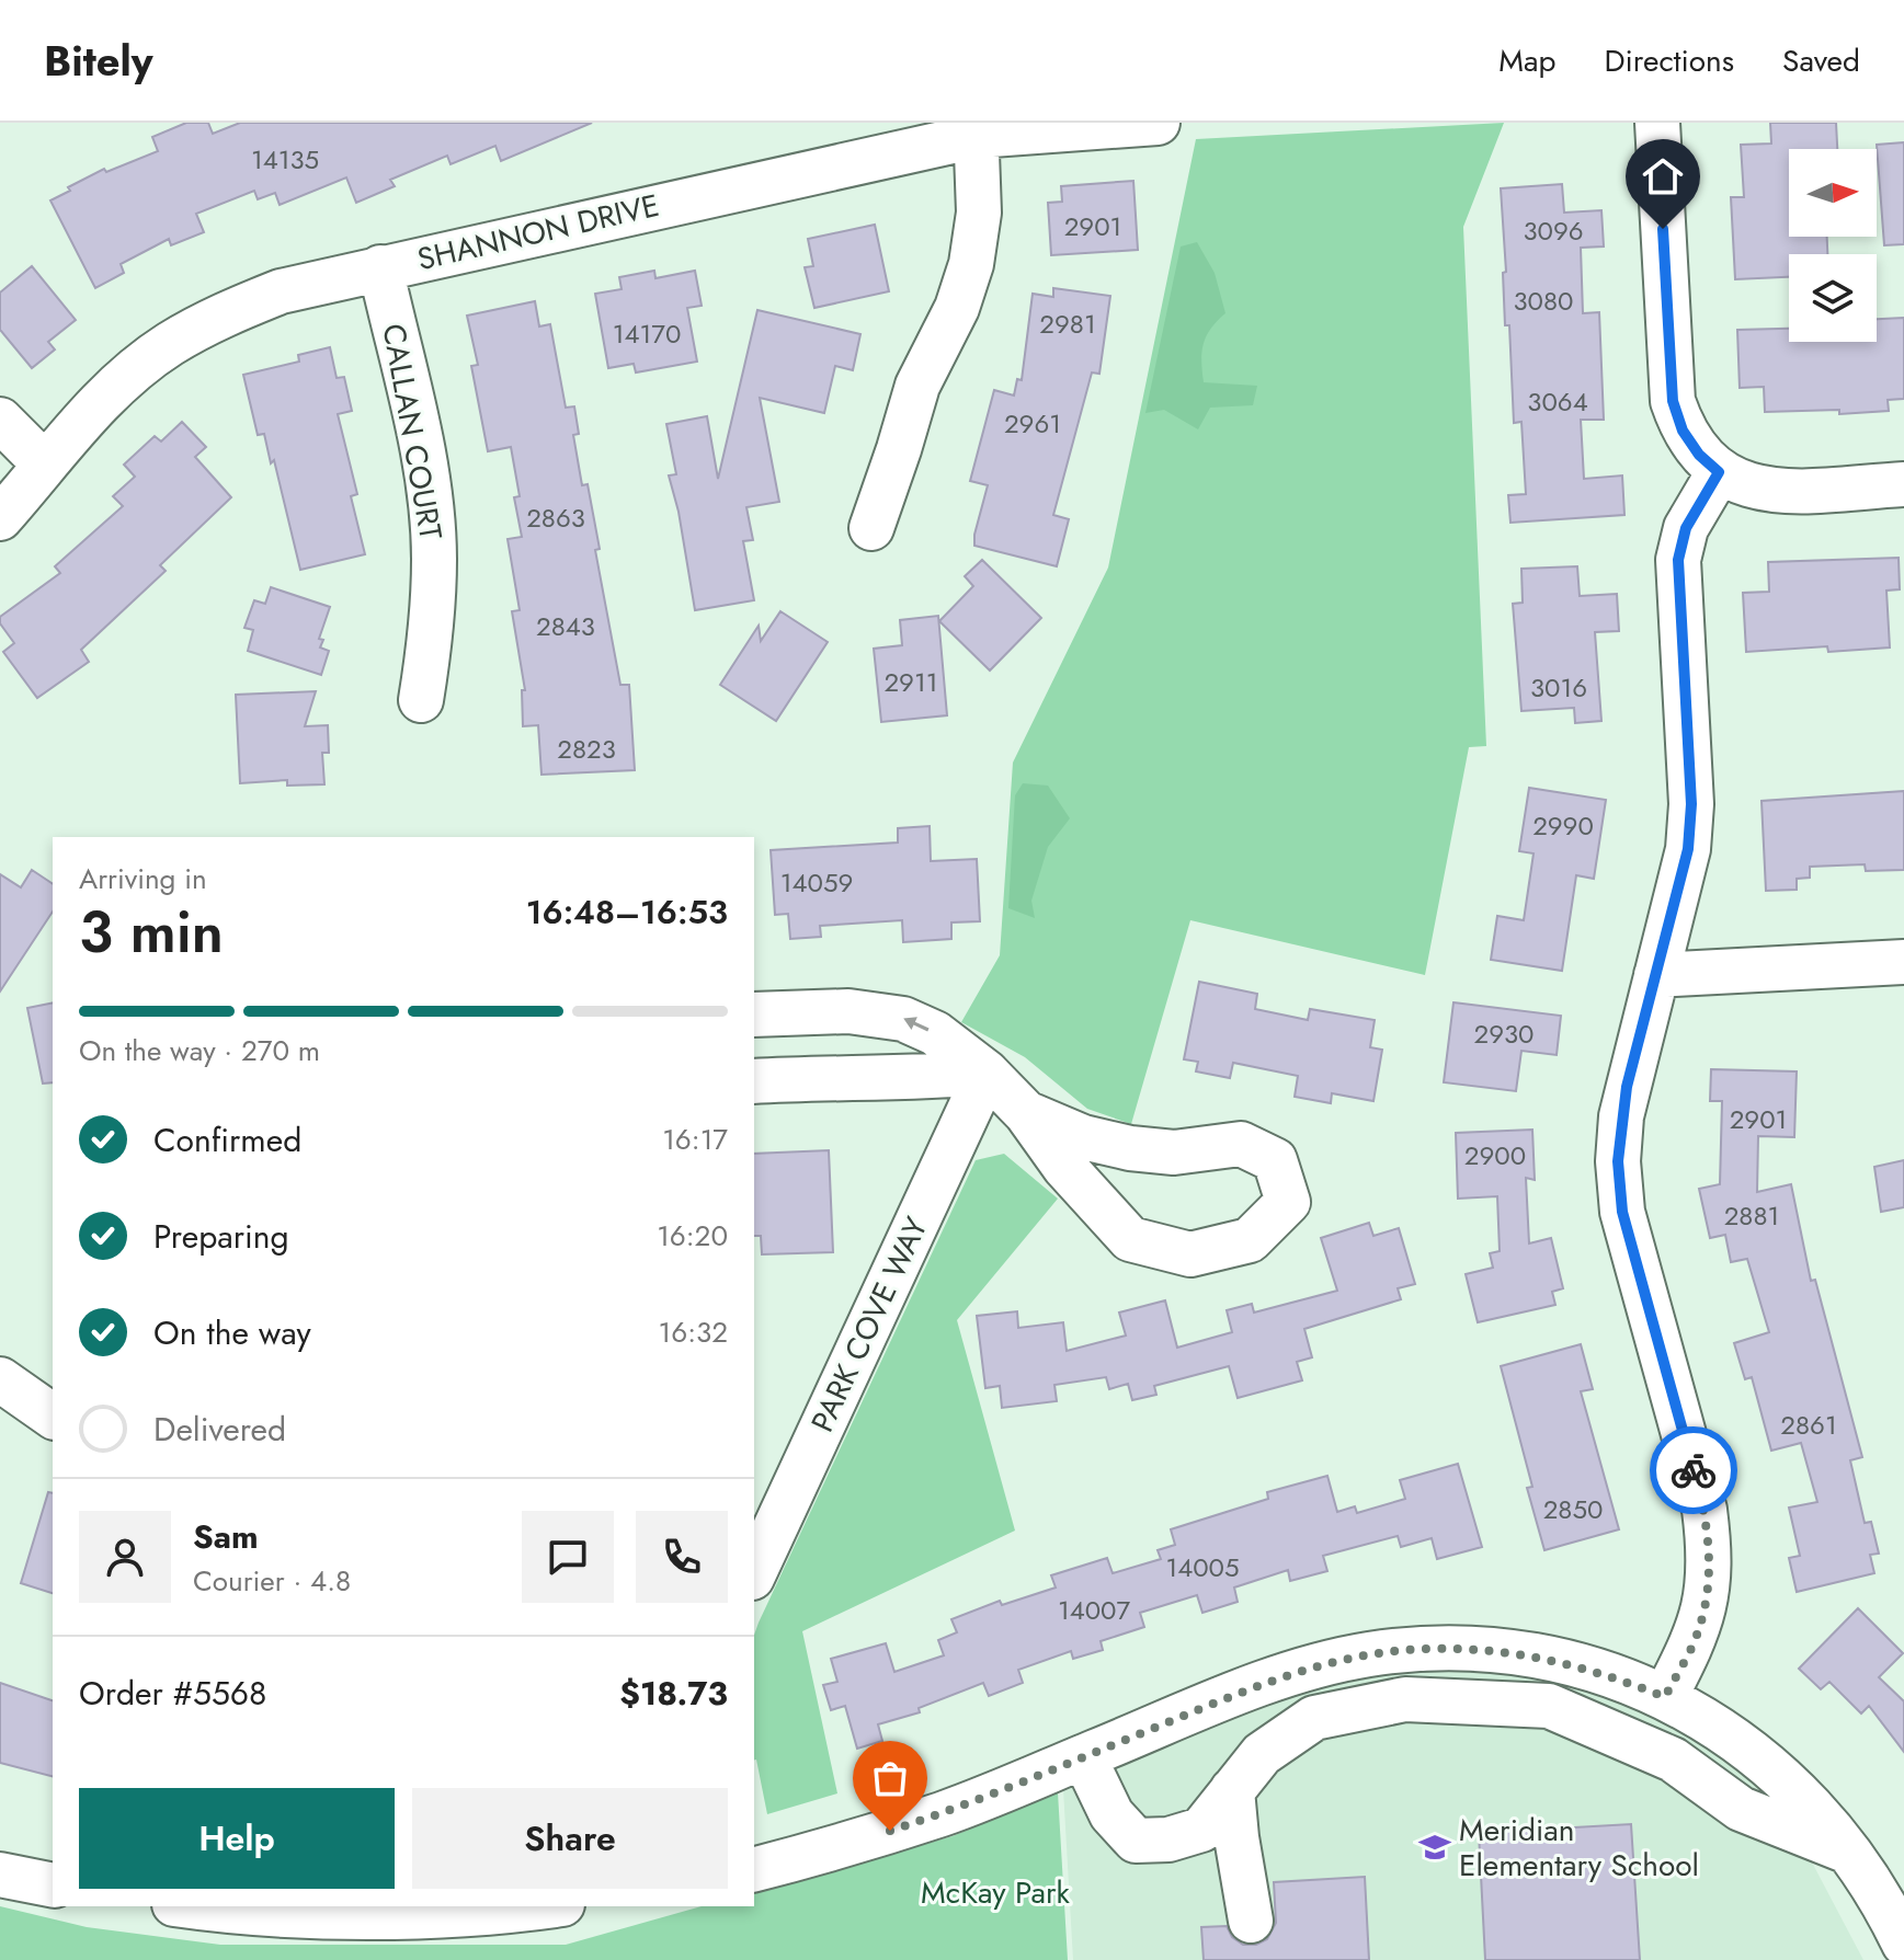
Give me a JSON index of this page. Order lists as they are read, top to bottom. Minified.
{"streets":{"street":["SHANNON DRIVE","CALLAN COURT","PARK COVE WAY"]},"crossings":[["SHANNON DRIVE","CALLAN COURT"]],"parks":["McKay Park"],"places":{"school or university":["Meridian Elementary School"]},"house_numbers":["14135","2901","3096","3080","2981","14170","3064","2961","2863","2843","2911","3016","2823","2990","14059","2930","2901","2900","2881","2861","2850","14005","14007"],"north":"right","page":{"header":"Bitely","nav":["Map","Directions","Saved"],"heading":["3 min","Arriving in","16:48–16:53"],"panel":["Sam","Courier · 4.8","Order #5568","$18.73"],"bar":"On the way · 270 m","list":[["Confirmed","16:17"],["Preparing","16:20"],["On the way","16:32"],"Delivered"],"buttons":["Help","Share"]}}
